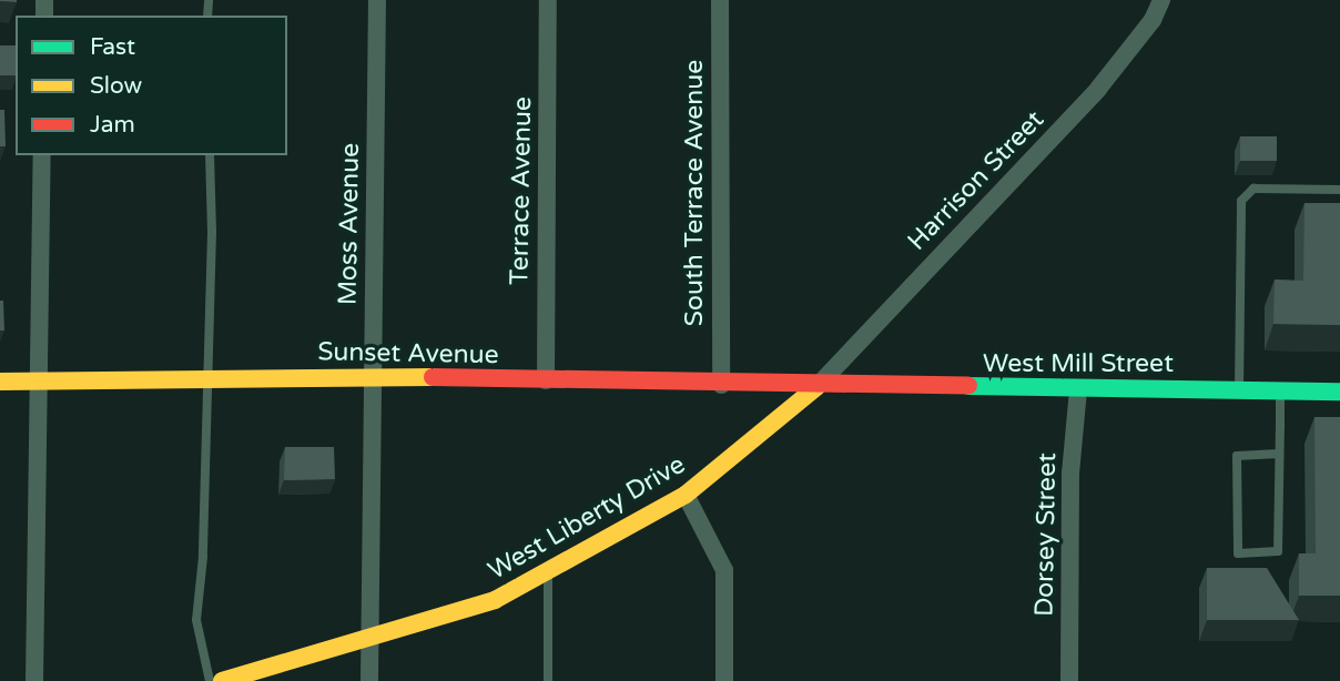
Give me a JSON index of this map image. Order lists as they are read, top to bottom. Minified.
{"streets":{"main road":["Sunset Avenue","West Mill Street","West Liberty Drive"],"street":["Harrison Street","Terrace Avenue","South Terrace Avenue","Moss Avenue","Dorsey Street"]},"crossings":[["Harrison Street","Sunset Avenue"],["Harrison Street","West Mill Street"],["Harrison Street","West Liberty Drive"],["Terrace Avenue","Sunset Avenue"],["South Terrace Avenue","Sunset Avenue"],["Moss Avenue","Sunset Avenue"],["Moss Avenue","West Liberty Drive"],["Sunset Avenue","West Mill Street"],["Sunset Avenue","West Liberty Drive"],["West Mill Street","West Liberty Drive"],["West Mill Street","Dorsey Street"]],"legend":["Fast","Slow","Jam"]}
